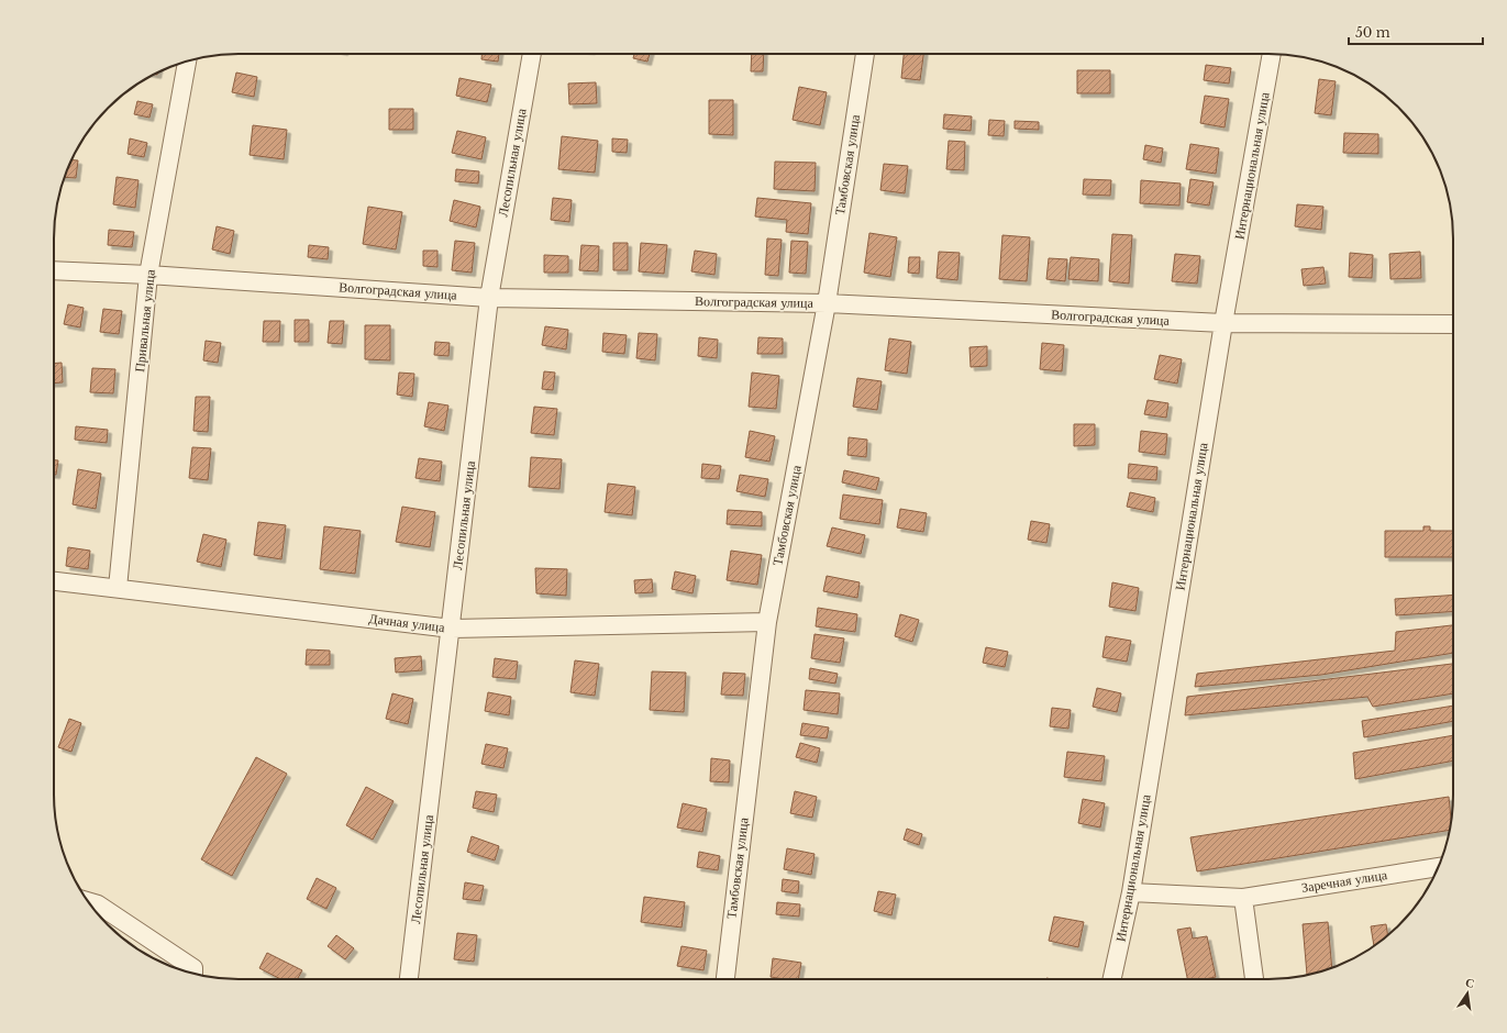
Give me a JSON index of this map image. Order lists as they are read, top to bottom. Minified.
{"streets":{"street":["Лесопильная улица","Тамбовская улица","Интернациональная улица","Волгоградская улица","Привальная улица","Дачная улица","Заречная улица"]},"crossings":[["Лесопильная улица","Волгоградская улица"],["Лесопильная улица","Дачная улица"],["Тамбовская улица","Волгоградская улица"],["Тамбовская улица","Дачная улица"],["Интернациональная улица","Волгоградская улица"],["Интернациональная улица","Заречная улица"],["Волгоградская улица","Привальная улица"],["Привальная улица","Дачная улица"]],"scale_bar":"50 m","north":"top"}
